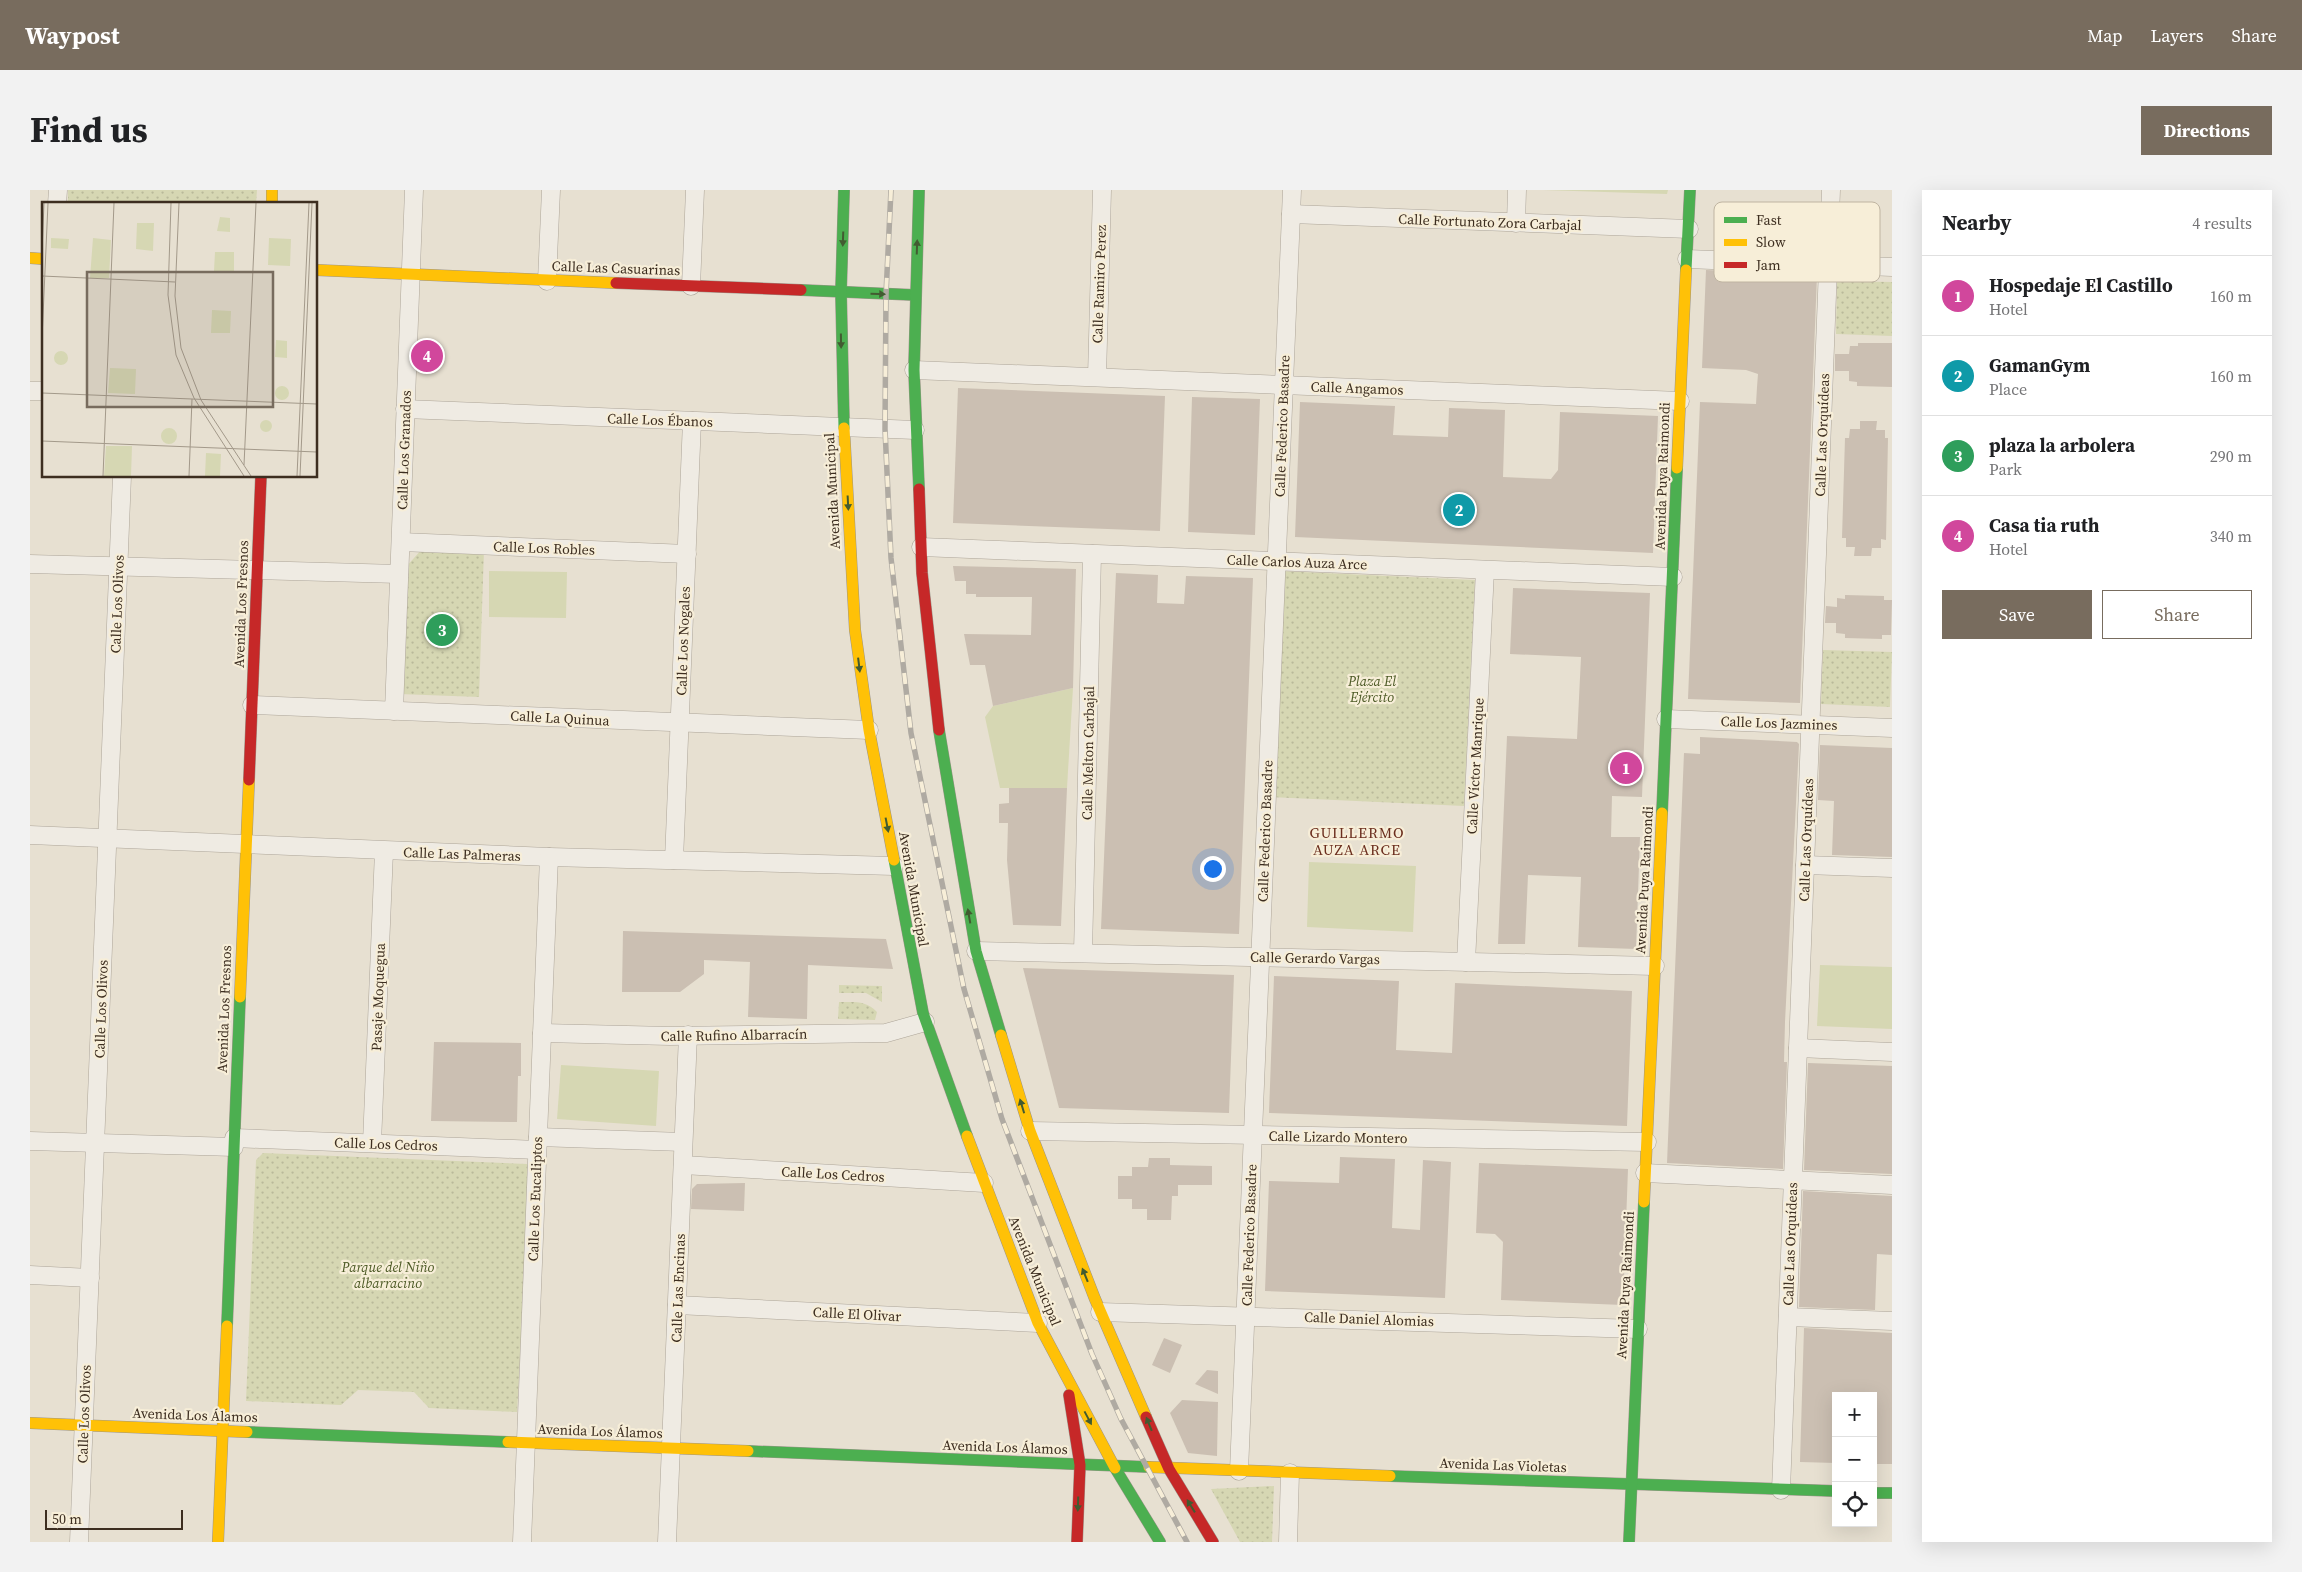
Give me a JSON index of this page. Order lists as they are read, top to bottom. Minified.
{"streets":{"street":["Calle Fortunato Zora Carbajal","Calle Las Casuarinas","Calle Ramiro Perez","Calle Angamos","Calle Los Ébanos","Calle Federico Basadre","Calle Las Orquídeas","Calle Los Granados","Avenida Puya Raimondi","Avenida Municipal","Calle Los Robles","Calle Carlos Auza Arce","Calle Los Olivos","Avenida Los Fresnos","Calle Los Nogales","Calle La Quinua","Calle Los Jazmines","Calle Melton Carbajal","Calle Víctor Manrique","Calle Las Palmeras","Calle Gerardo Vargas","Pasaje Moquegua","Calle Rufino Albarracín","Calle Lizardo Montero","Calle Los Cedros","Calle Los Eucaliptos","Calle Las Encinas","Calle El Olivar","Calle Daniel Alomias","Avenida Los Álamos","Avenida Las Violetas"]},"crossings":[["Calle Fortunato Zora Carbajal","Calle Federico Basadre"],["Calle Fortunato Zora Carbajal","Avenida Puya Raimondi"],["Calle Las Casuarinas","Calle Los Granados"],["Calle Las Casuarinas","Avenida Municipal"],["Calle Ramiro Perez","Calle Angamos"],["Calle Angamos","Calle Federico Basadre"],["Calle Angamos","Avenida Puya Raimondi"],["Calle Los Ébanos","Calle Los Granados"],["Calle Los Ébanos","Avenida Municipal"],["Calle Los Ébanos","Calle Los Nogales"],["Calle Federico Basadre","Calle Carlos Auza Arce"],["Calle Federico Basadre","Calle Gerardo Vargas"],["Calle Federico Basadre","Calle Lizardo Montero"],["Calle Federico Basadre","Calle Daniel Alomias"],["Calle Federico Basadre","Avenida Las Violetas"],["Calle Las Orquídeas","Calle Los Jazmines"],["Calle Las Orquídeas","Avenida Las Violetas"],["Calle Los Granados","Calle Los Robles"],["Calle Los Granados","Calle La Quinua"],["Avenida Puya Raimondi","Calle Carlos Auza Arce"],["Avenida Puya Raimondi","Calle Los Jazmines"],["Avenida Puya Raimondi","Calle Gerardo Vargas"],["Avenida Puya Raimondi","Calle Lizardo Montero"],["Avenida Puya Raimondi","Calle Daniel Alomias"],["Avenida Puya Raimondi","Avenida Las Violetas"],["Avenida Municipal","Calle La Quinua"],["Avenida Municipal","Calle Las Palmeras"],["Avenida Municipal","Calle Rufino Albarracín"],["Avenida Municipal","Calle Los Cedros"],["Avenida Municipal","Calle El Olivar"],["Avenida Municipal","Avenida Los Álamos"],["Calle Los Robles","Calle Los Nogales"],["Calle Carlos Auza Arce","Calle Melton Carbajal"],["Calle Carlos Auza Arce","Calle Víctor Manrique"],["Calle Los Olivos","Calle Las Palmeras"],["Calle Los Olivos","Calle Los Cedros"],["Calle Los Olivos","Avenida Los Álamos"],["Avenida Los Fresnos","Calle La Quinua"],["Avenida Los Fresnos","Calle Las Palmeras"],["Avenida Los Fresnos","Calle Los Cedros"],["Avenida Los Fresnos","Avenida Los Álamos"],["Calle Los Nogales","Calle La Quinua"],["Calle Los Nogales","Calle Las Palmeras"],["Calle Melton Carbajal","Calle Gerardo Vargas"],["Calle Víctor Manrique","Calle Gerardo Vargas"],["Calle Las Palmeras","Pasaje Moquegua"],["Calle Las Palmeras","Calle Los Eucaliptos"],["Pasaje Moquegua","Calle Los Cedros"],["Calle Rufino Albarracín","Calle Los Eucaliptos"],["Calle Rufino Albarracín","Calle Las Encinas"],["Calle Los Cedros","Calle Los Eucaliptos"],["Calle Los Cedros","Calle Las Encinas"],["Calle Los Eucaliptos","Avenida Los Álamos"],["Calle Las Encinas","Calle El Olivar"],["Calle Las Encinas","Avenida Los Álamos"],["Avenida Los Álamos","Avenida Las Violetas"]],"districts":["GUILLERMO AUZA ARCE"],"parks":["Plaza El Ejército","Parque del Niño albarracino"],"legend":["Fast","Slow","Jam"],"scale_bar":"50 m","page":{"header":"Waypost","nav":["Map","Layers","Share"],"title":"Find us","buttons":["Directions",["Save","Share"]],"heading":["Nearby","4 results"],"list":[{"mark":"1","name":"Hospedaje El Castillo","note":"Hotel","value":"160 m"},{"mark":"2","name":"GamanGym","note":"Place","value":"160 m"},{"mark":"3","name":"plaza la arbolera","note":"Park","value":"290 m"},{"mark":"4","name":"Casa tia ruth","note":"Hotel","value":"340 m"}],"pins":["4","2","3","1"],"map_buttons":["+","−"],"scale":"50 m"}}
